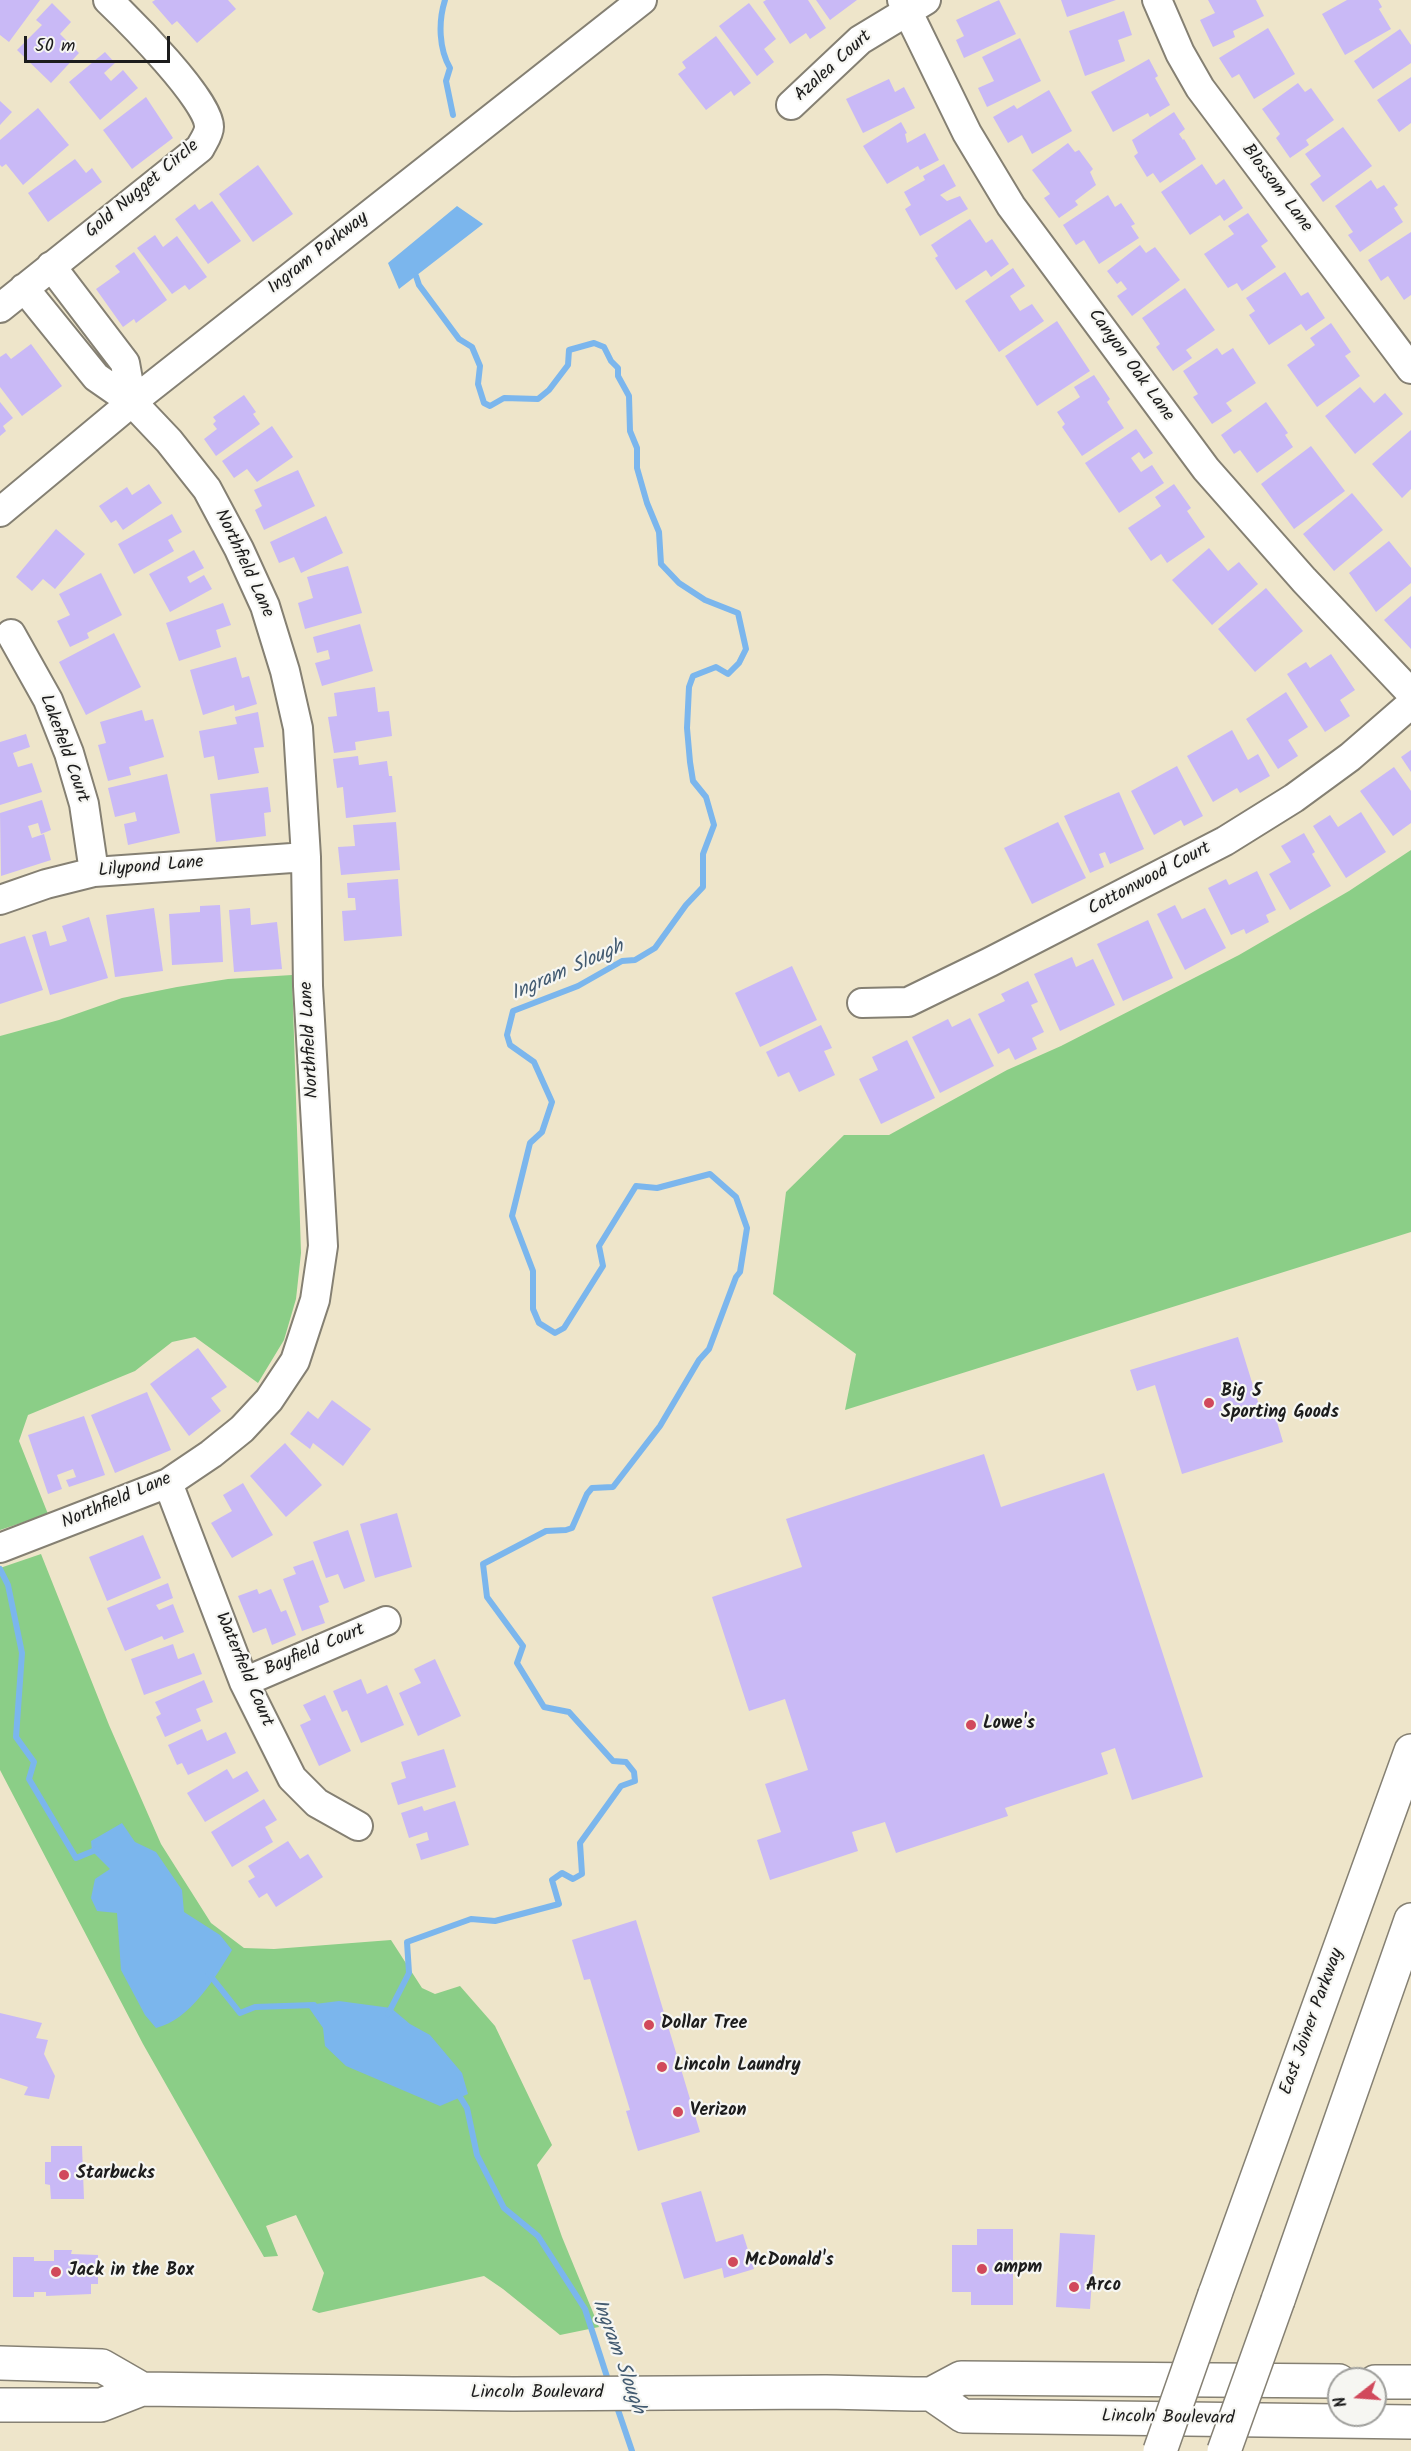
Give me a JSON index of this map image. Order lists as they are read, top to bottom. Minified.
{"streets":{"main road":["East Joiner Parkway","Lincoln Boulevard"],"street":["Azalea Court","Blossom Lane","Gold Nugget Circle","Ingram Parkway","Canyon Oak Lane","Northfield Lane","Lakefield Court","Lilypond Lane","Cottonwood Court","Bayfield Court","Waterfield Court"]},"crossings":[["Azalea Court","Canyon Oak Lane"],["Gold Nugget Circle","Northfield Lane"],["Ingram Parkway","Northfield Lane"],["Northfield Lane","Lilypond Lane"],["Northfield Lane","Waterfield Court"],["Lakefield Court","Lilypond Lane"],["Bayfield Court","Waterfield Court"]],"water":["Ingram Slough"],"places":["Big 5 Sporting Goods","Lowe's","Dollar Tree","Lincoln Laundry","Verizon","Starbucks","McDonald's","ampm","Jack in the Box","Arco"],"scale_bar":"50 m","north":"left"}
